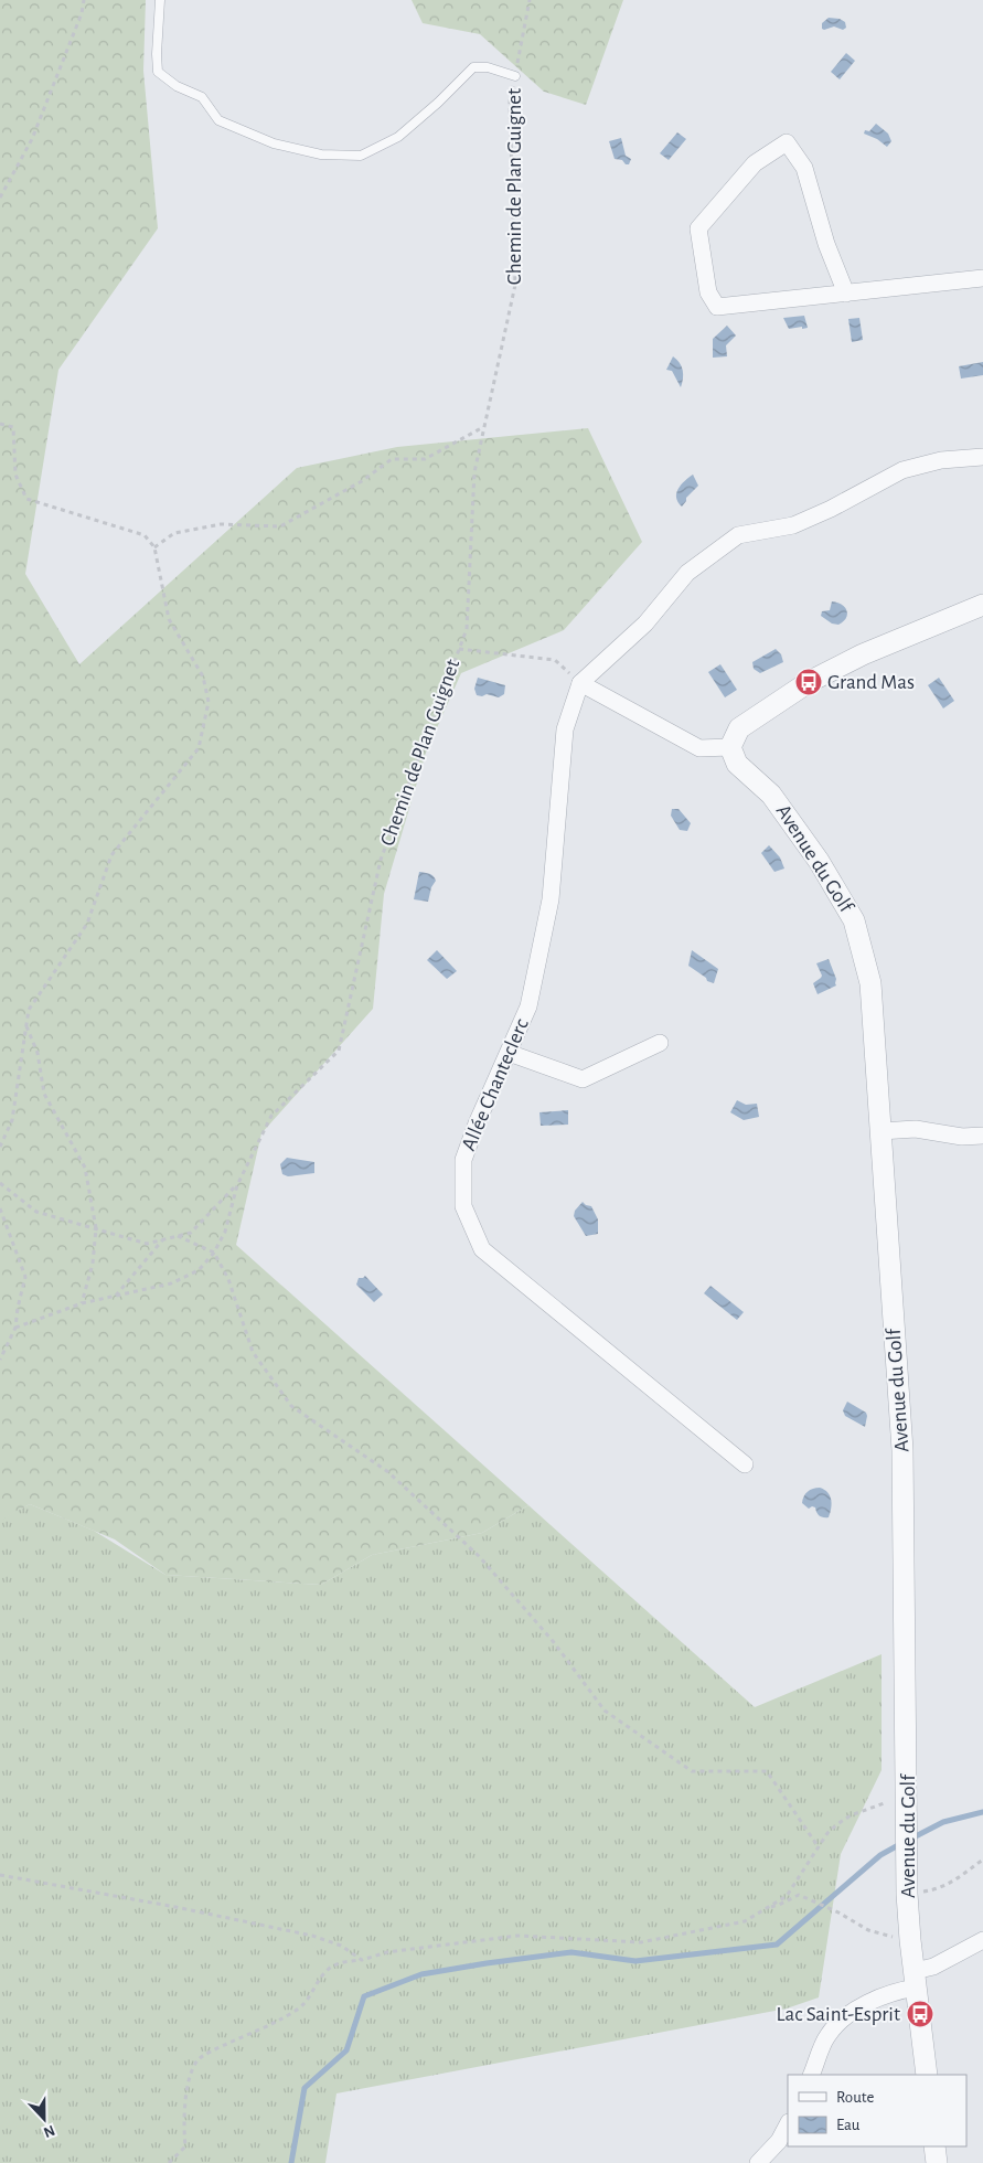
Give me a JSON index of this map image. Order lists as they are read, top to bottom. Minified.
{"streets":{"street":["Avenue du Golf","Allée Chanteclerc"],"path":["Chemin de Plan Guignet"]},"places":{"bus stop":["Grand Mas","Lac Saint-Esprit"]},"legend":["Route","Eau"],"north":"bottom"}
